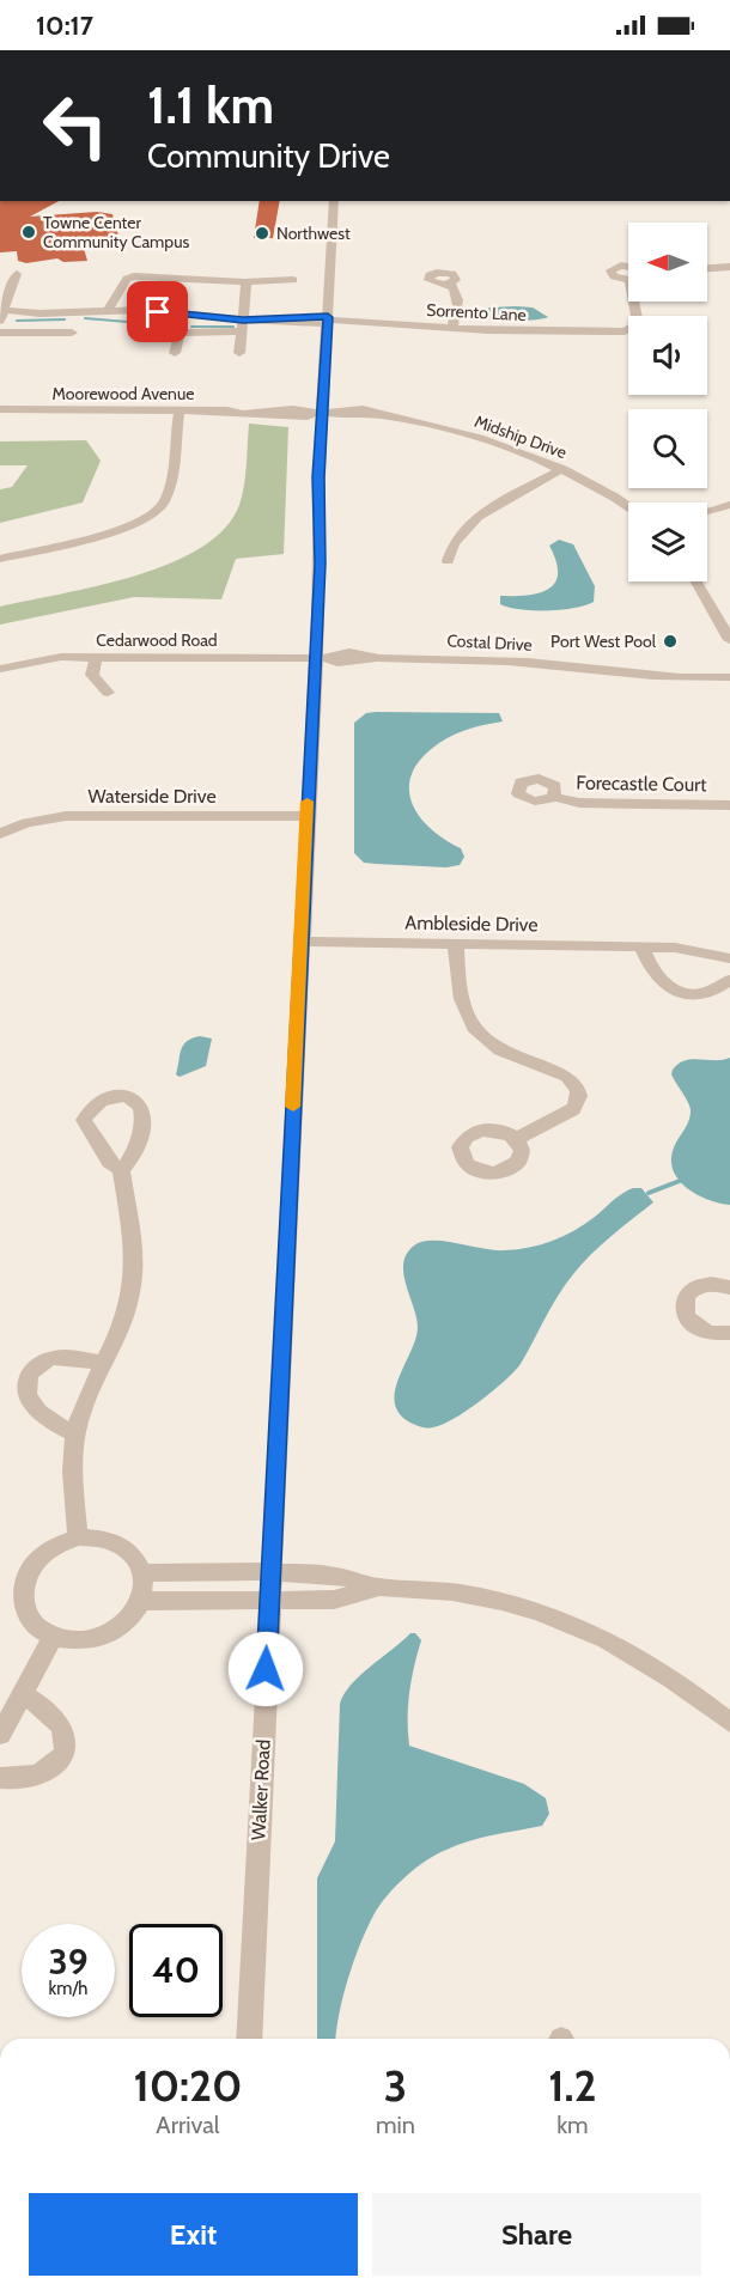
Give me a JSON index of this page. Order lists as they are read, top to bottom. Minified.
{"streets":{"street":["Sorrento Lane","Moorewood Avenue","Midship Drive","Cedarwood Road","Costal Drive","Forecastle Court","Waterside Drive","Ambleside Drive","Walker Road"]},"crossings":[["Sorrento Lane","Walker Road"],["Moorewood Avenue","Midship Drive"],["Moorewood Avenue","Walker Road"],["Midship Drive","Walker Road"],["Cedarwood Road","Costal Drive"],["Cedarwood Road","Walker Road"],["Costal Drive","Walker Road"],["Waterside Drive","Walker Road"],["Ambleside Drive","Walker Road"]],"places":["Towne Center Community Campus","Northwest","Port West Pool"],"north":"left","page":{"status":"10:17","turn":["1.1 km","Community Drive"],"speed":"39 km/h","limit":"40","eta":["10:20","Arrival","3","min","1.2","km"],"buttons":["Exit","Share"]}}
